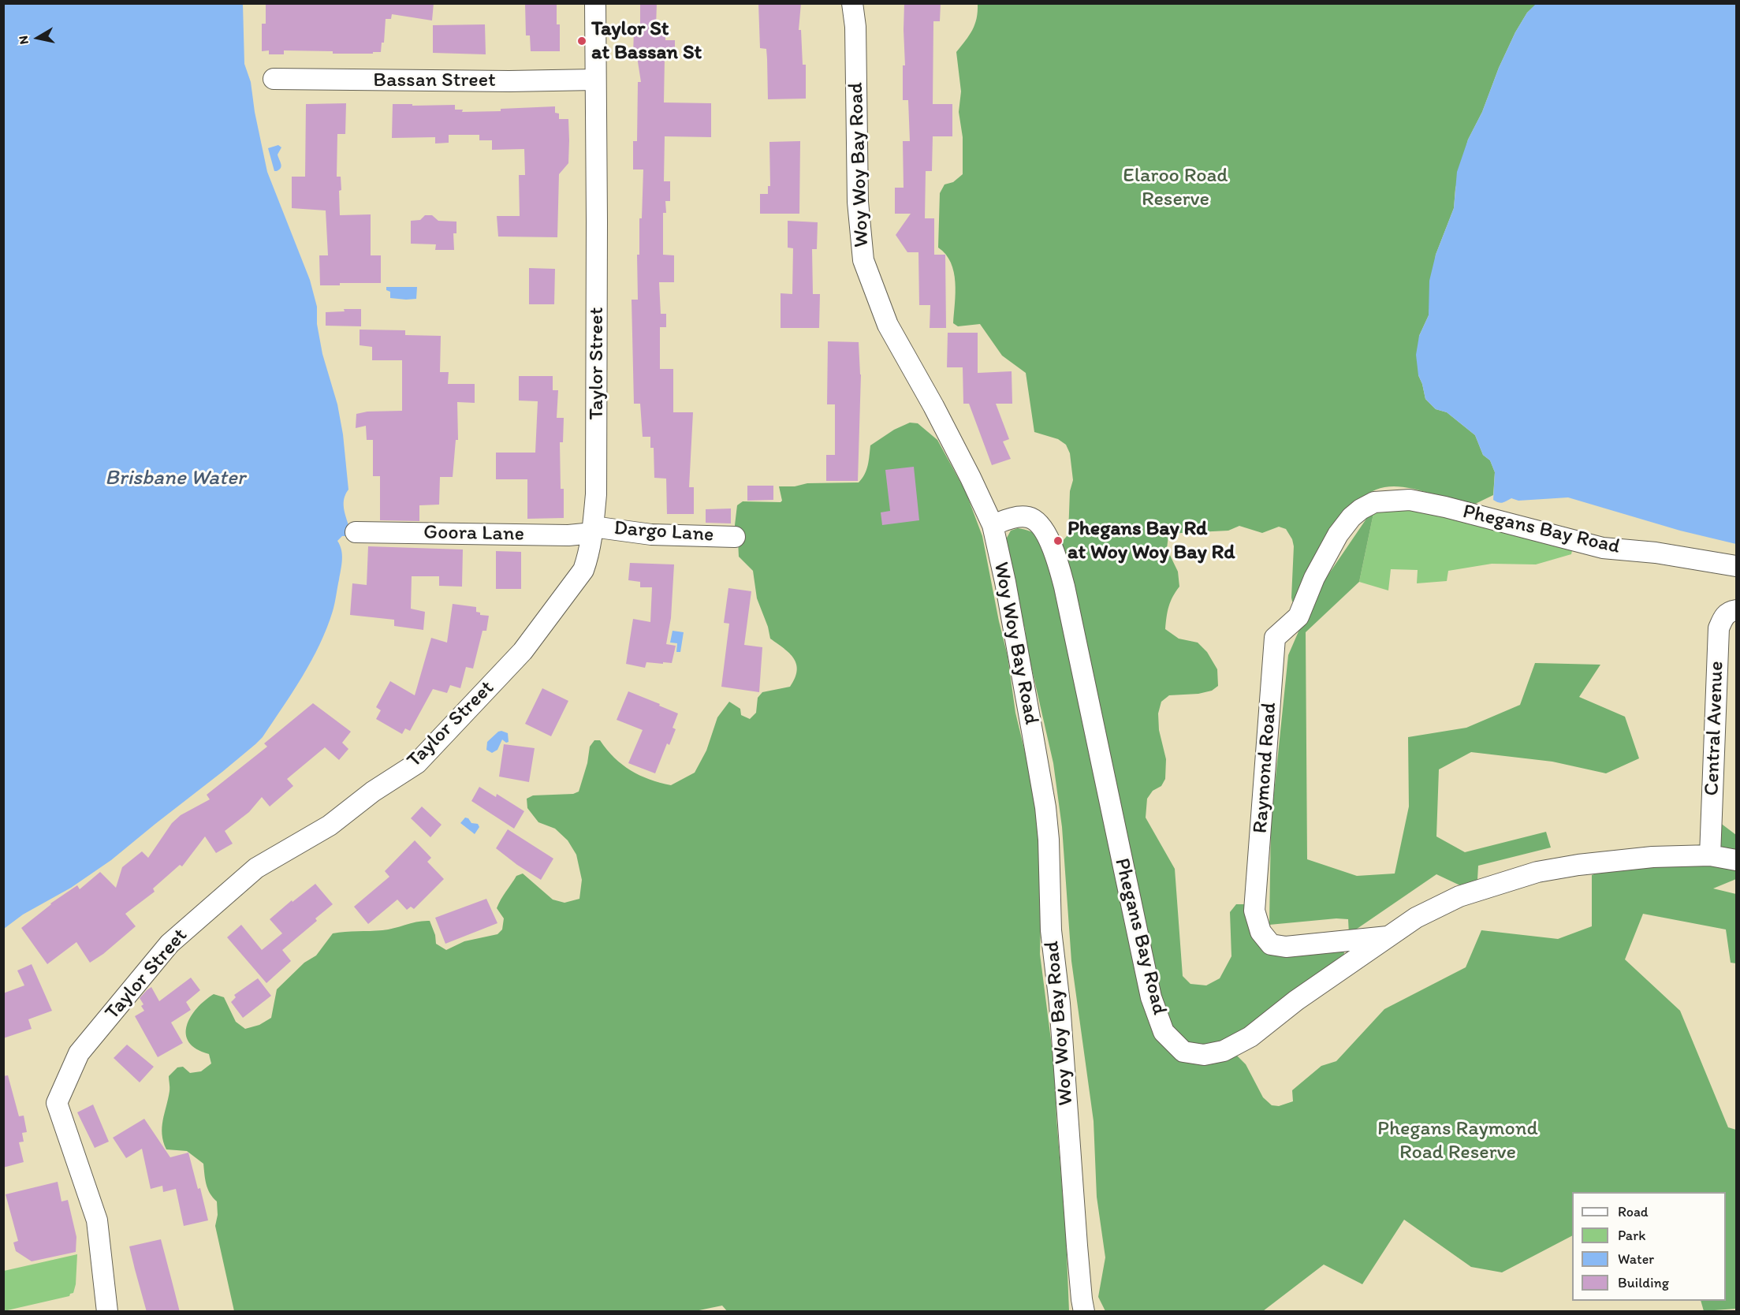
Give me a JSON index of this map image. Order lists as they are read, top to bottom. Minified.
{"streets":{"street":["Bassan Street","Woy Woy Bay Road","Taylor Street","Phegans Bay Road","Dargo Lane","Goora Lane","Central Avenue","Raymond Road"]},"crossings":[["Bassan Street","Taylor Street"],["Woy Woy Bay Road","Phegans Bay Road"],["Taylor Street","Dargo Lane"],["Taylor Street","Goora Lane"],["Phegans Bay Road","Central Avenue"],["Phegans Bay Road","Raymond Road"],["Dargo Lane","Goora Lane"]],"water":["Brisbane Water"],"parks":["Elaroo Road Reserve","Phegans Raymond Road Reserve"],"places":["Taylor St at Bassan St","Phegans Bay Rd at Woy Woy Bay Rd"],"legend":["Road","Park","Water","Building"],"north":"left"}
